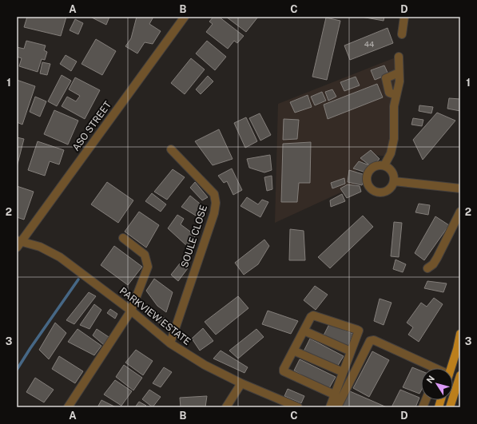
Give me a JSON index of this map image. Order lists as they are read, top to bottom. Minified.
{"streets":{"street":["ASO STREET","SOULE CLOSE","PARKVIEW ESTATE"]},"crossings":[["ASO STREET","PARKVIEW ESTATE"],["SOULE CLOSE","PARKVIEW ESTATE"]],"house_numbers":["44"],"north":"top left","grid":{"columns":["A","B","C","D"],"rows":["1","2","3"]}}
